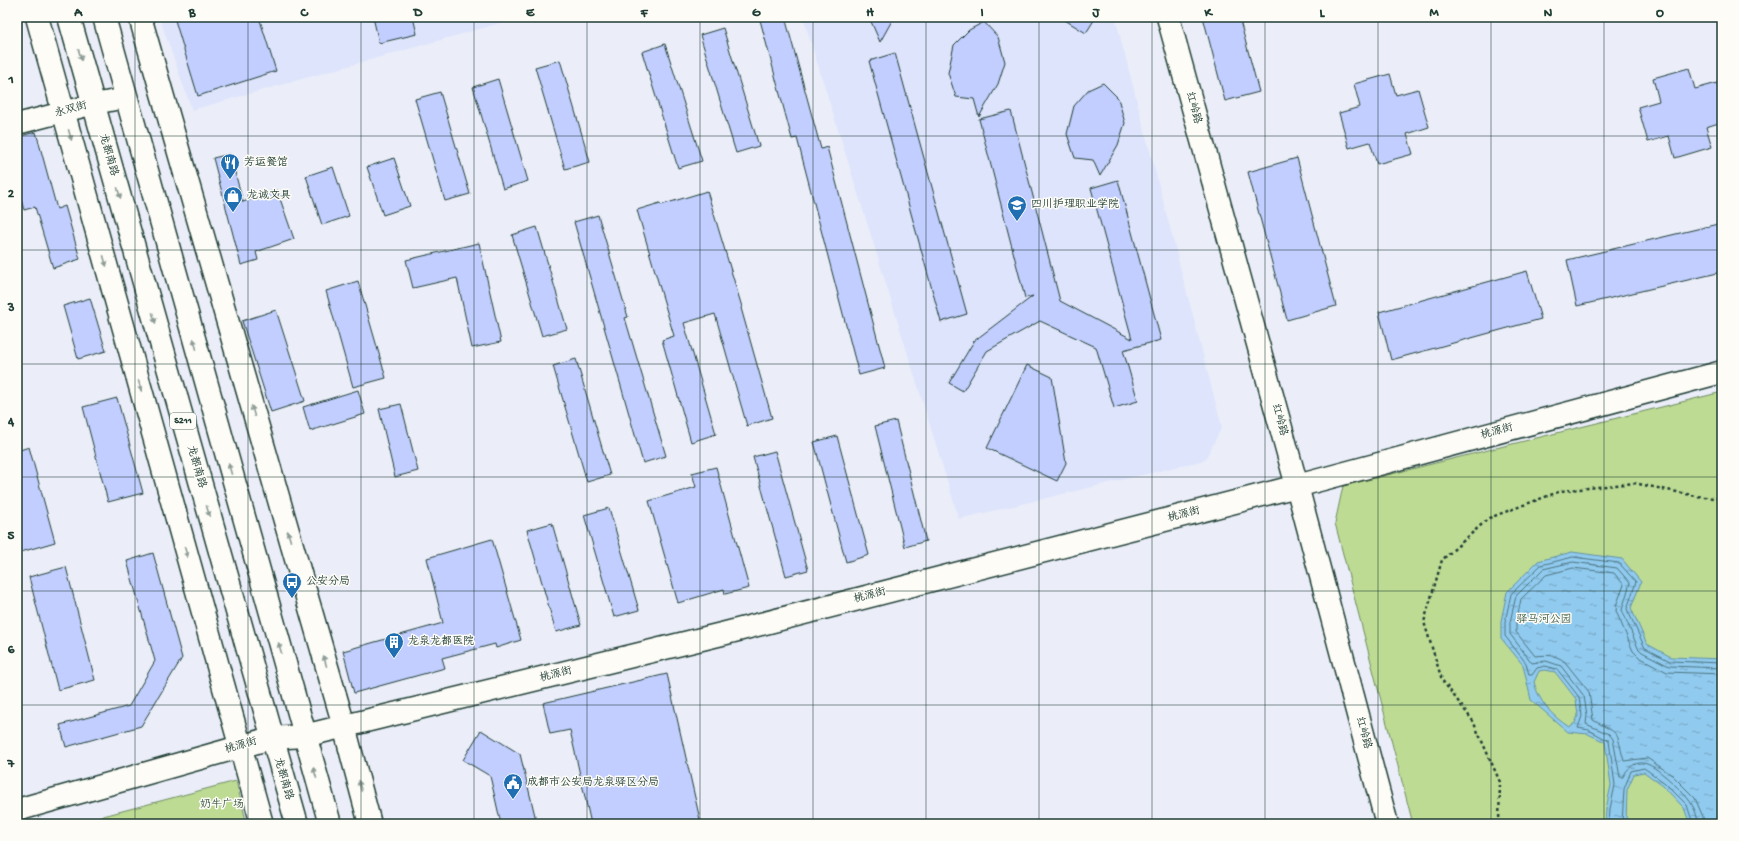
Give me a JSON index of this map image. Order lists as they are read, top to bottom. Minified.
{"streets":{"street":["红岭路","永双街","龙都南路","S211","桃源街"]},"crossings":[["红岭路","桃源街"],["永双街","龙都南路"],["龙都南路","桃源街"]],"parks":["驿马河公园","奶牛广场"],"places":{"restaurant":["芳运餐馆"],"shop":["龙诚文具"],"school or university":["四川护理职业学院"],"bus stop":["公安分局"],"building":["龙泉龙都医院"],"public building":["成都市公安局龙泉驿区分局"]},"grid":{"columns":["A","B","C","D","E","F","G","H","I","J","K","L","M","N","O"],"rows":["1","2","3","4","5","6","7"]}}
